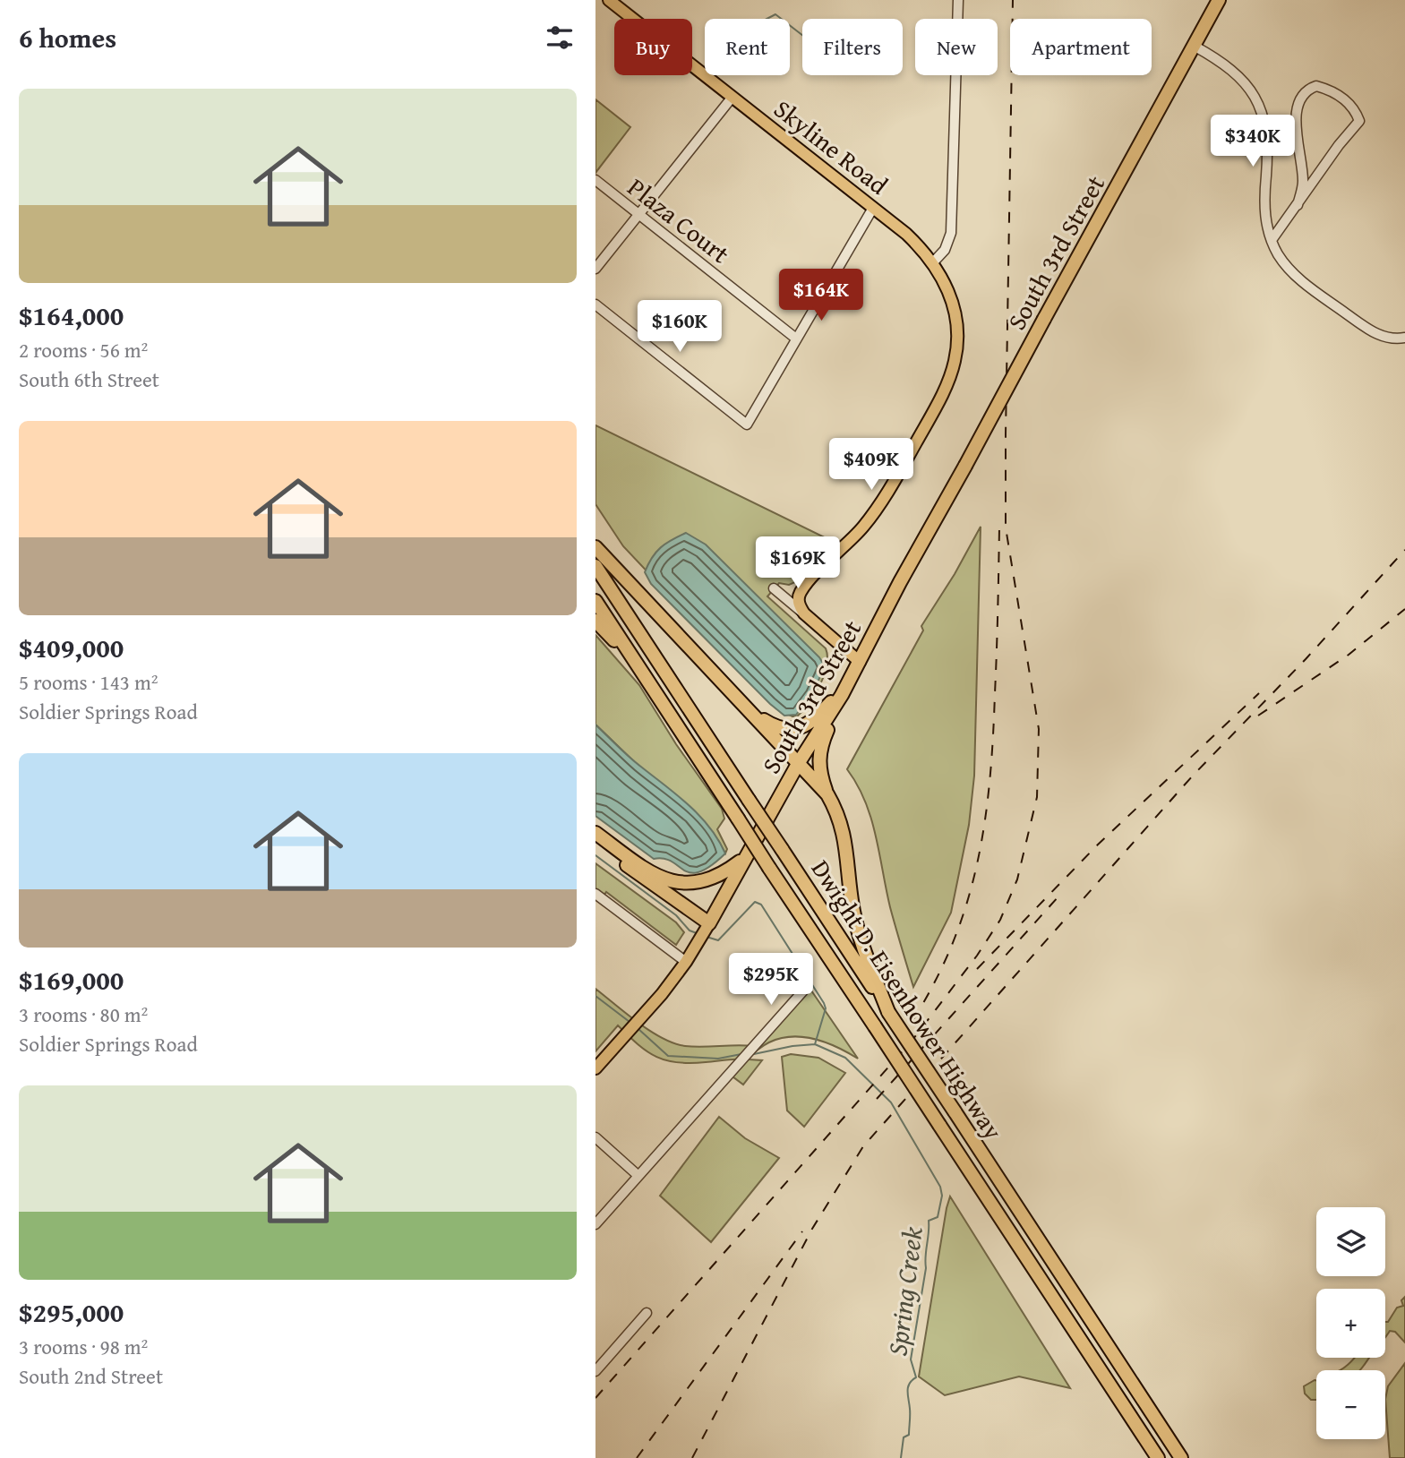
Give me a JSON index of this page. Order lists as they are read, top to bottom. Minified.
{"streets":{"highway":["South 3rd Street","Dwight D. Eisenhower Highway"],"main road":["Skyline Road"],"street":["Plaza Court"]},"water":["Spring Creek"],"page":{"heading":"6 homes","chip":["Buy","Rent","Filters","New","Apartment"],"list":[{"name":"$164,000","note":"2 rooms · 56 m² · South 6th Street"},{"name":"$409,000","note":"5 rooms · 143 m² · Soldier Springs Road"},{"name":"$169,000","note":"3 rooms · 80 m² · Soldier Springs Road"},{"name":"$295,000","note":"3 rooms · 98 m² · South 2nd Street"}],"price":["$340K","$164K","$160K","$409K","$169K","$295K"],"map_buttons":["+","−"]}}
